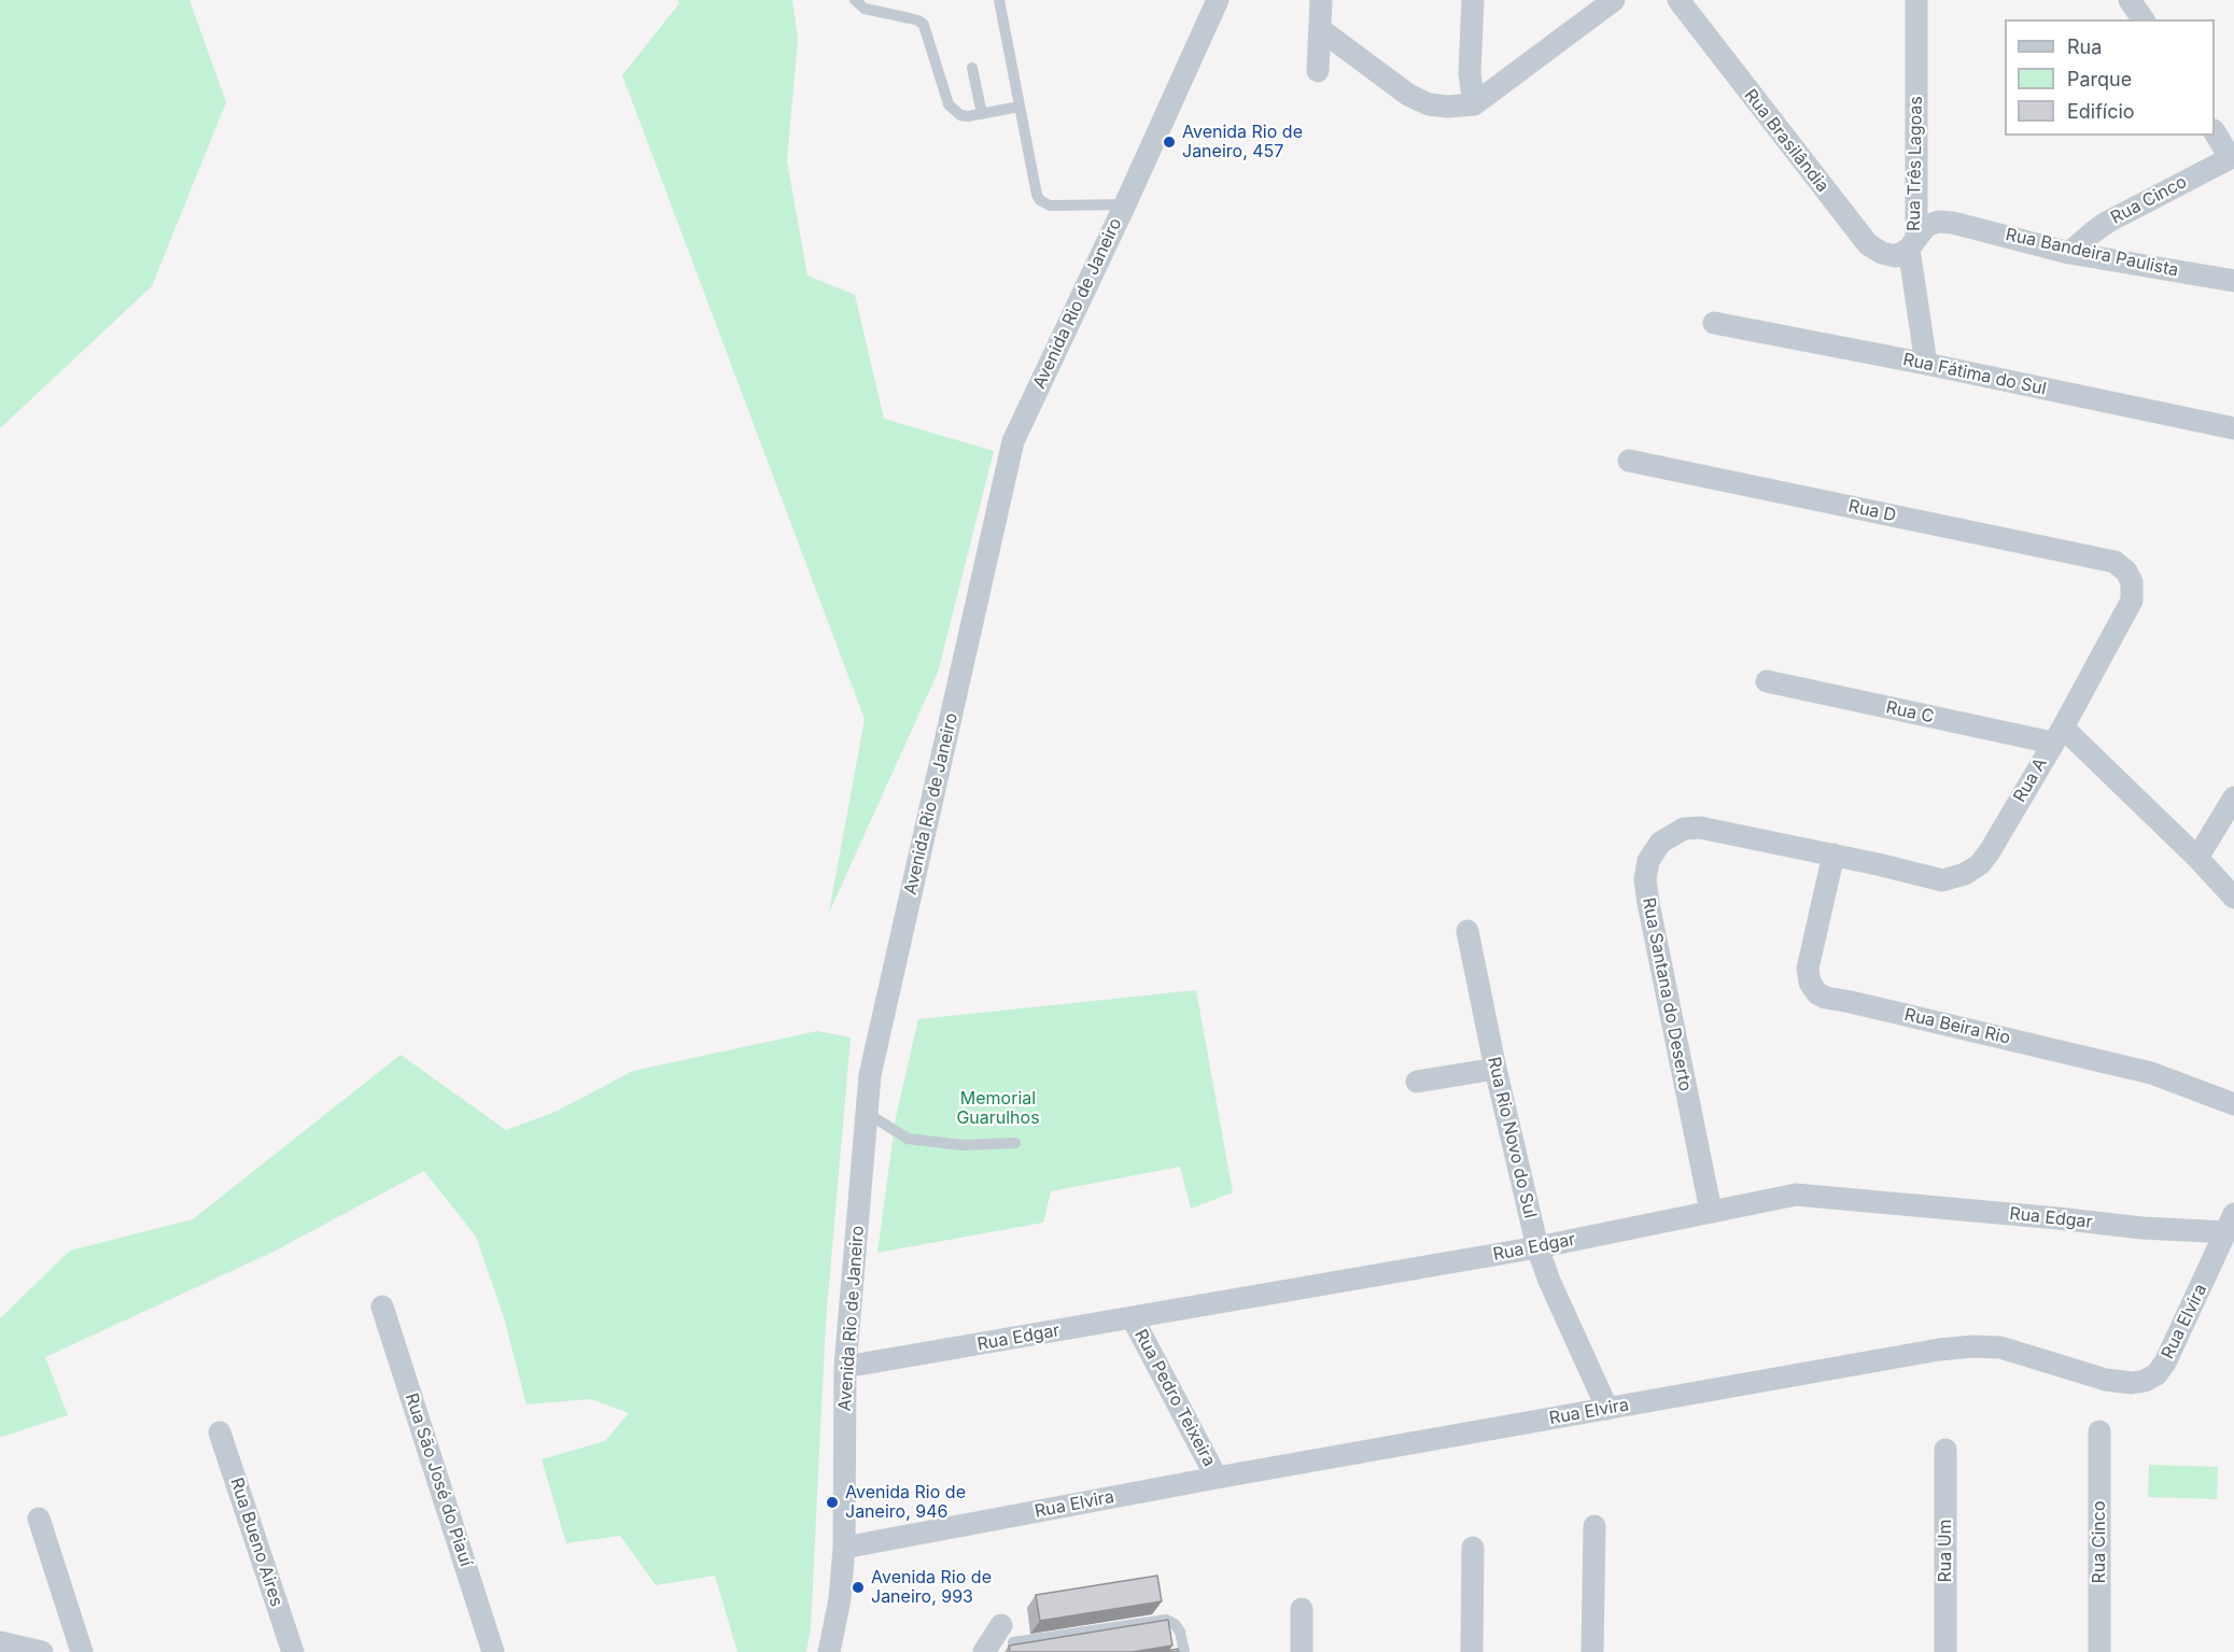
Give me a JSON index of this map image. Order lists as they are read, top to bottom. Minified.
{"streets":{"street":["Rua Brasilândia","Rua Três Lagoas","Rua Cinco","Rua Bandeira Paulista","Avenida Rio de Janeiro","Rua Fátima do Sul","Rua D","Rua C","Rua A","Rua Santana do Deserto","Rua Beira Rio","Rua Rio Novo do Sul","Rua Edgar","Rua Elvira","Rua Pedro Teixeira","Rua São José do Piauí","Rua Bueno Aires","Rua Um"]},"crossings":[["Rua Brasilândia","Rua Três Lagoas"],["Rua Brasilândia","Rua Bandeira Paulista"],["Rua Três Lagoas","Rua Bandeira Paulista"],["Rua Três Lagoas","Rua Fátima do Sul"],["Rua Cinco","Rua Bandeira Paulista"],["Avenida Rio de Janeiro","Rua Edgar"],["Avenida Rio de Janeiro","Rua Elvira"],["Rua D","Rua A"],["Rua C","Rua A"],["Rua A","Rua Santana do Deserto"],["Rua A","Rua Beira Rio"],["Rua Santana do Deserto","Rua Beira Rio"],["Rua Santana do Deserto","Rua Edgar"],["Rua Rio Novo do Sul","Rua Edgar"],["Rua Rio Novo do Sul","Rua Elvira"],["Rua Edgar","Rua Elvira"],["Rua Edgar","Rua Pedro Teixeira"],["Rua Elvira","Rua Pedro Teixeira"]],"parks":["Memorial Guarulhos"],"places":["Avenida Rio de Janeiro, 457","Avenida Rio de Janeiro, 946","Avenida Rio de Janeiro, 993"],"legend":["Rua","Parque","Edifício"]}
